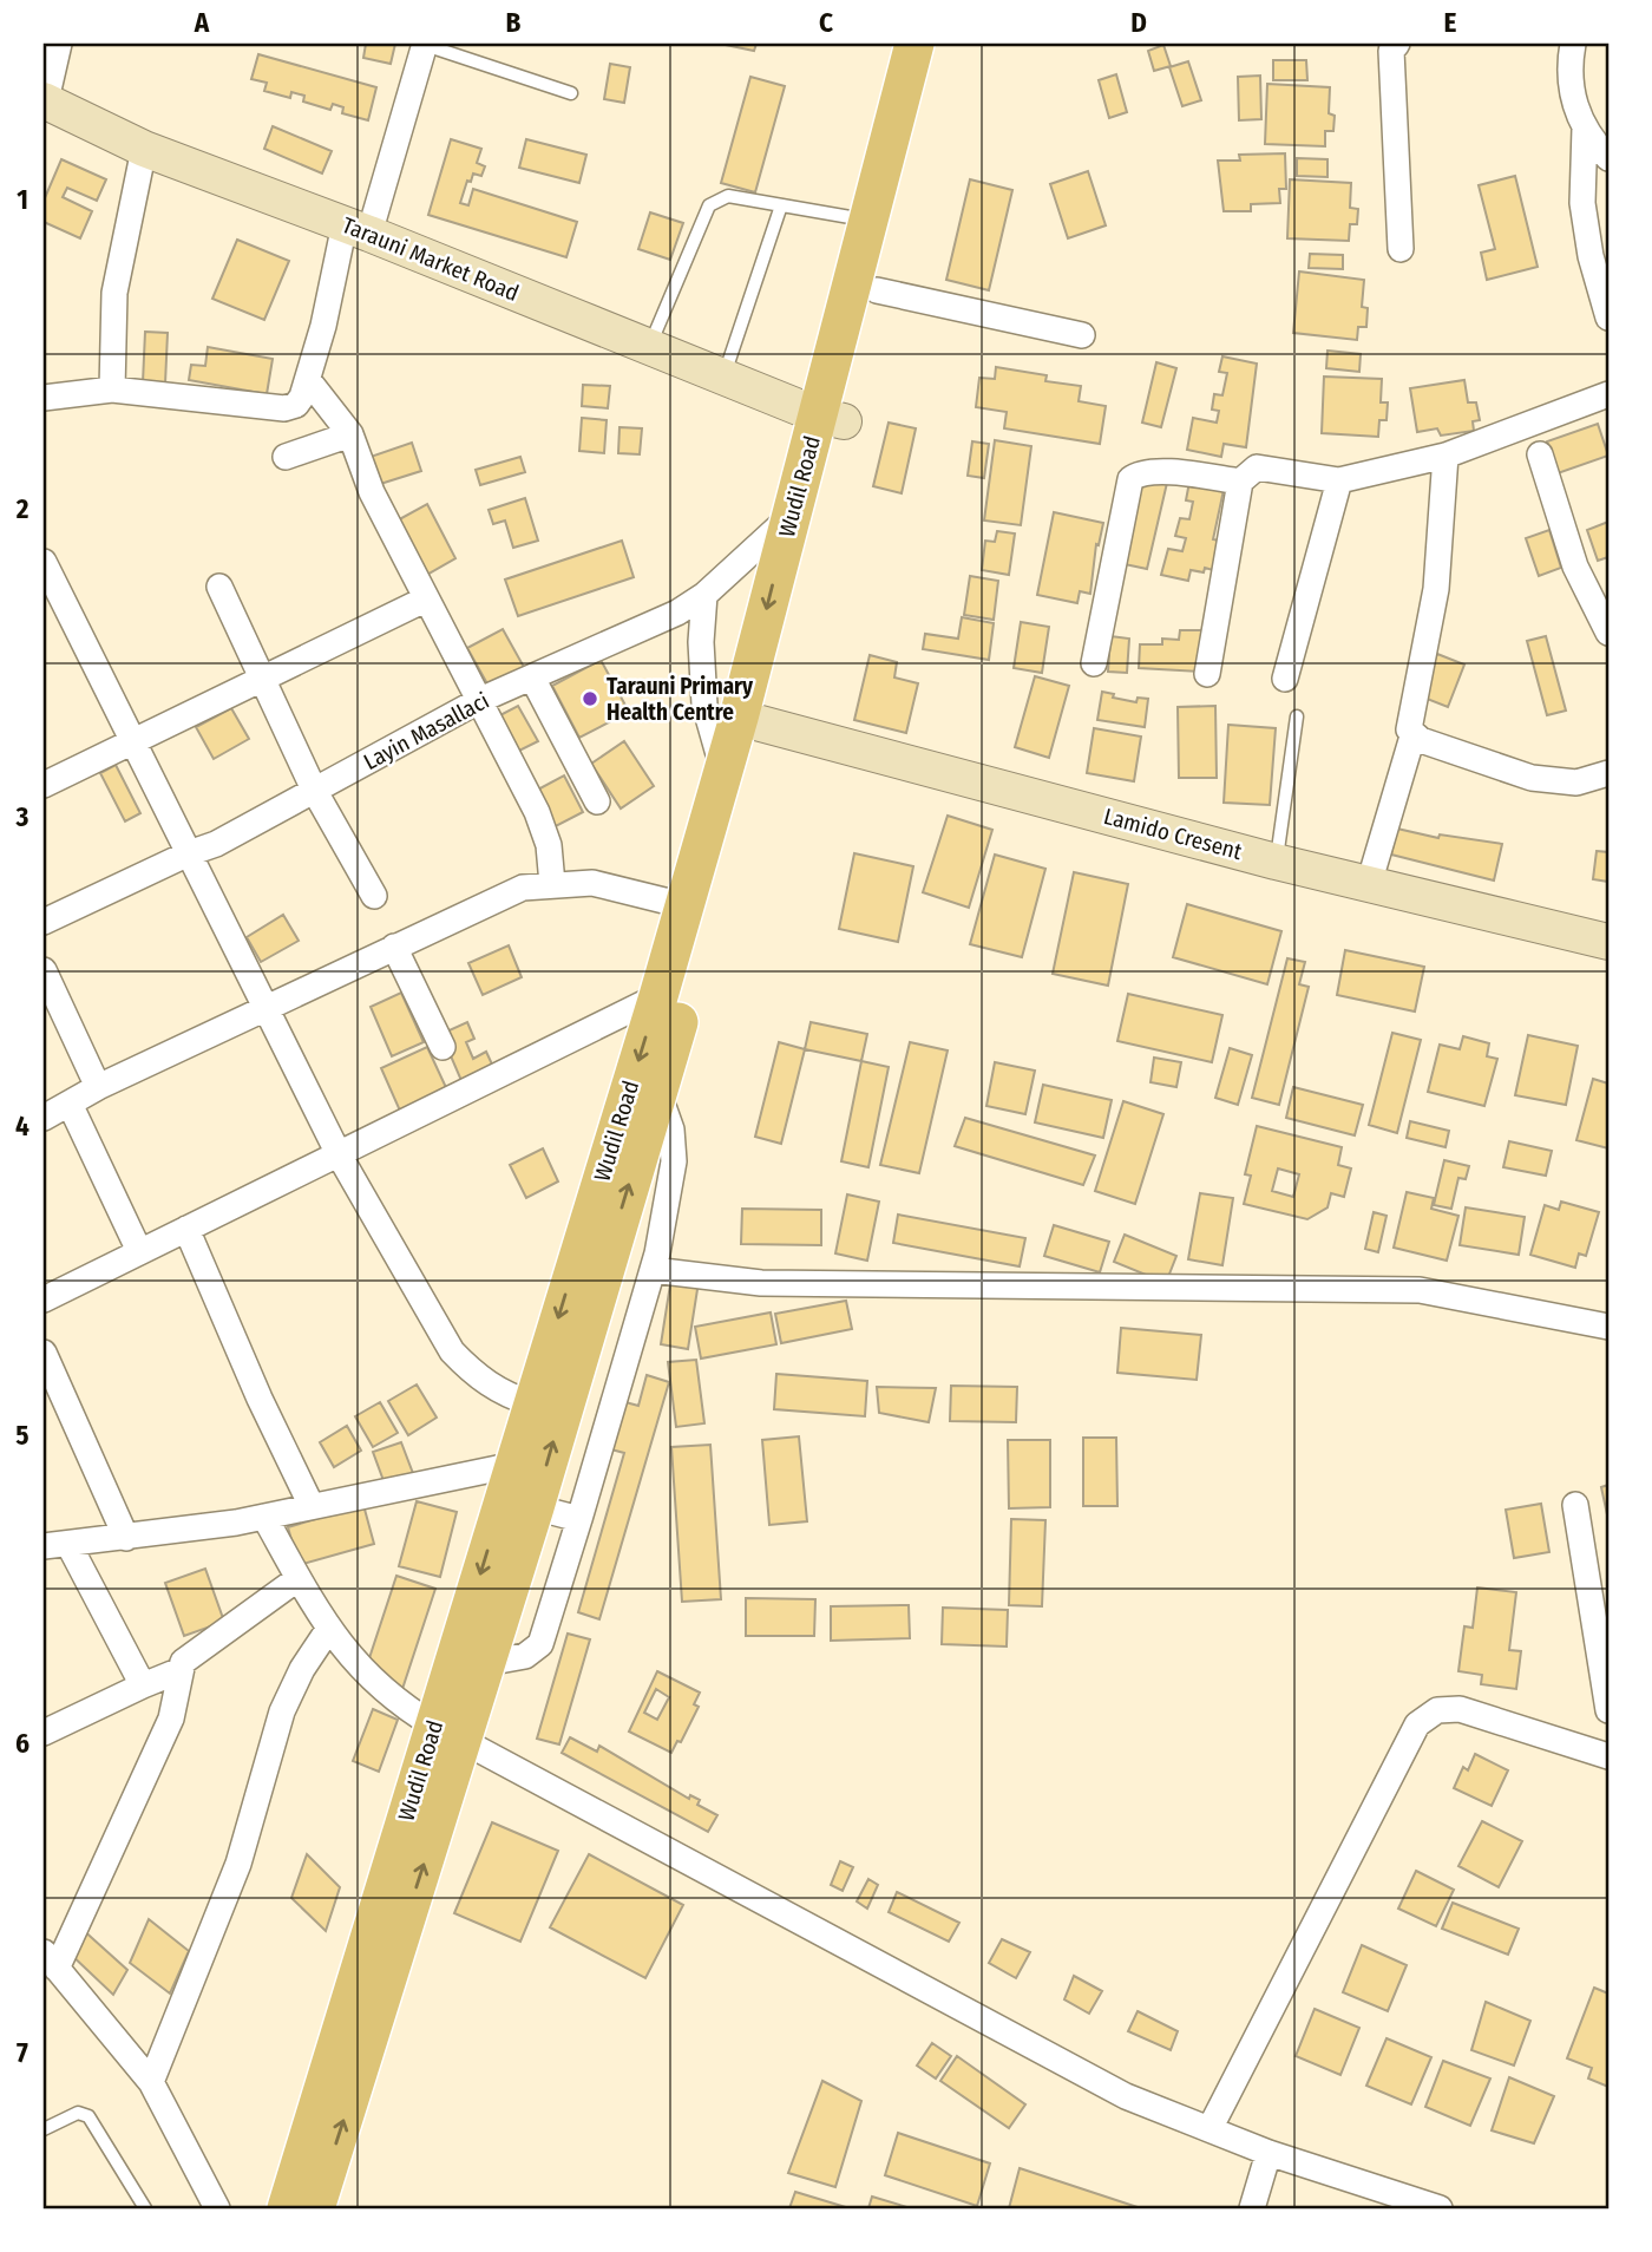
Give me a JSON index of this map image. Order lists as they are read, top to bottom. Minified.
{"streets":{"main road":["Wudil Road"],"street":["Tarauni Market Road","Layin Masallaci","Lamido Cresent"]},"crossings":[["Tarauni Market Road","Wudil Road"],["Wudil Road","Layin Masallaci"],["Wudil Road","Lamido Cresent"]],"places":["Tarauni Primary Health Centre"],"grid":{"columns":["A","B","C","D","E"],"rows":["1","2","3","4","5","6","7"]}}
